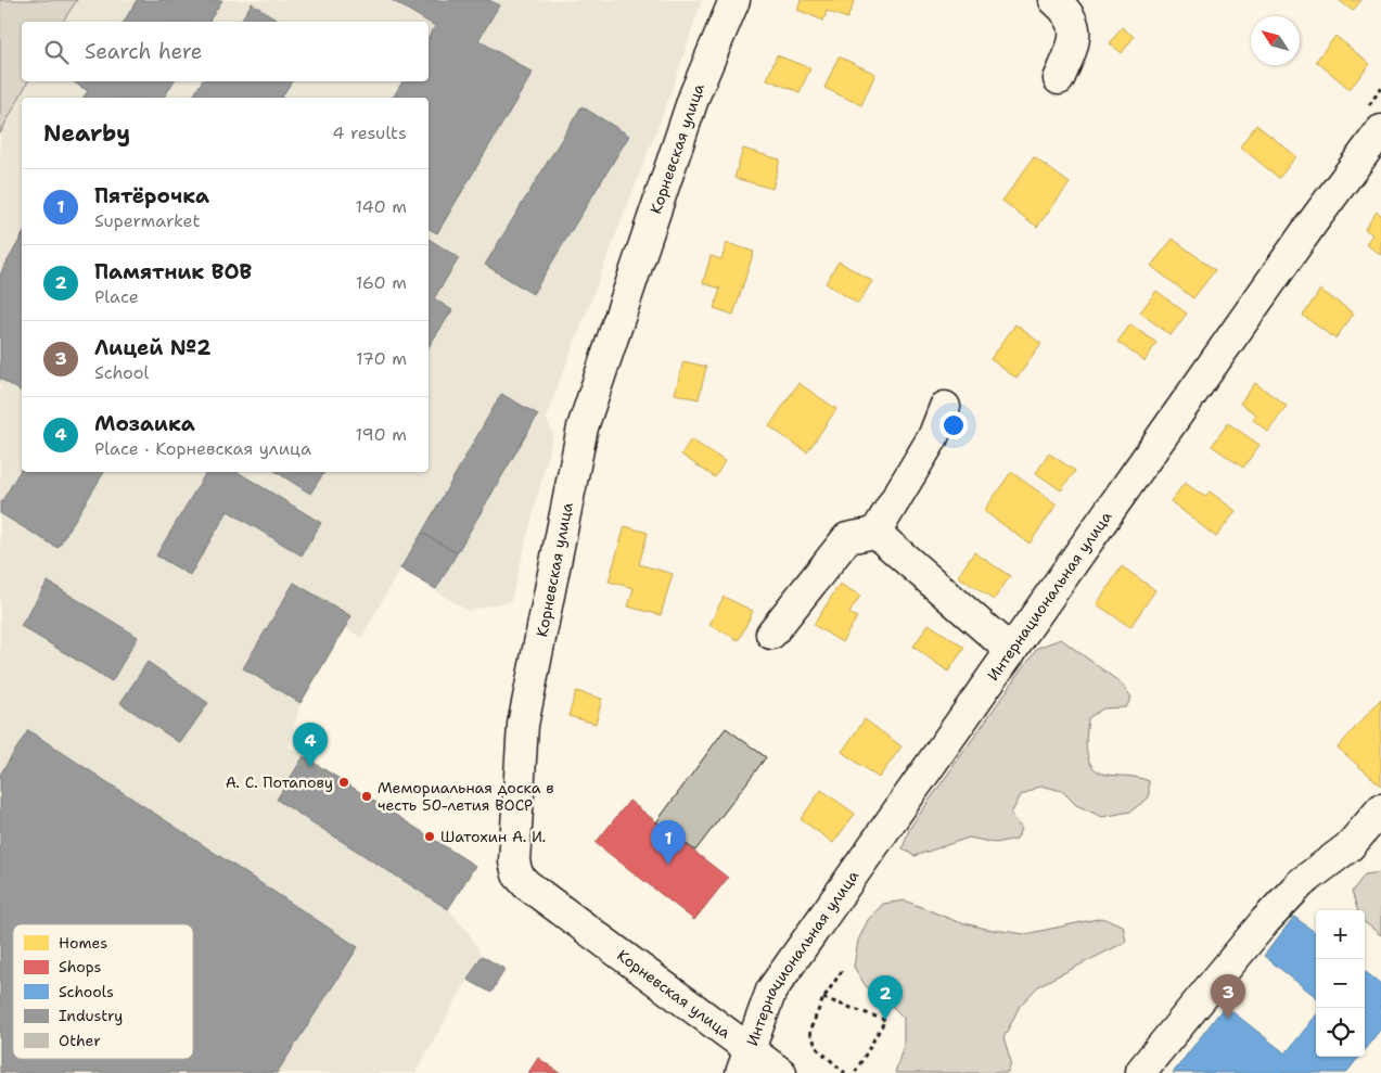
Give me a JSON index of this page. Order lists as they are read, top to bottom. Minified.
{"streets":{"street":["Корневская улица","Интернациональная улица"]},"crossings":[["Корневская улица","Интернациональная улица"]],"places":["А. С. Потапову","Мемориальная доска в честь 50-летия ВОСР","Шатохин А. И."],"legend":["Homes","Shops","Schools","Industry","Other"],"north":"top left","page":{"search":"Search here","heading":["Nearby","4 results"],"list":[{"mark":"1","name":"Пятёрочка","note":"Supermarket","value":"140 m"},{"mark":"2","name":"Памятник ВОВ","note":"Place","value":"160 m"},{"mark":"3","name":"Лицей №2","note":"School","value":"170 m"},{"mark":"4","name":"Мозаика","note":"Place · Корневская улица","value":"190 m"}],"pins":["4","1","3","2"],"map_buttons":["+","−"]}}
